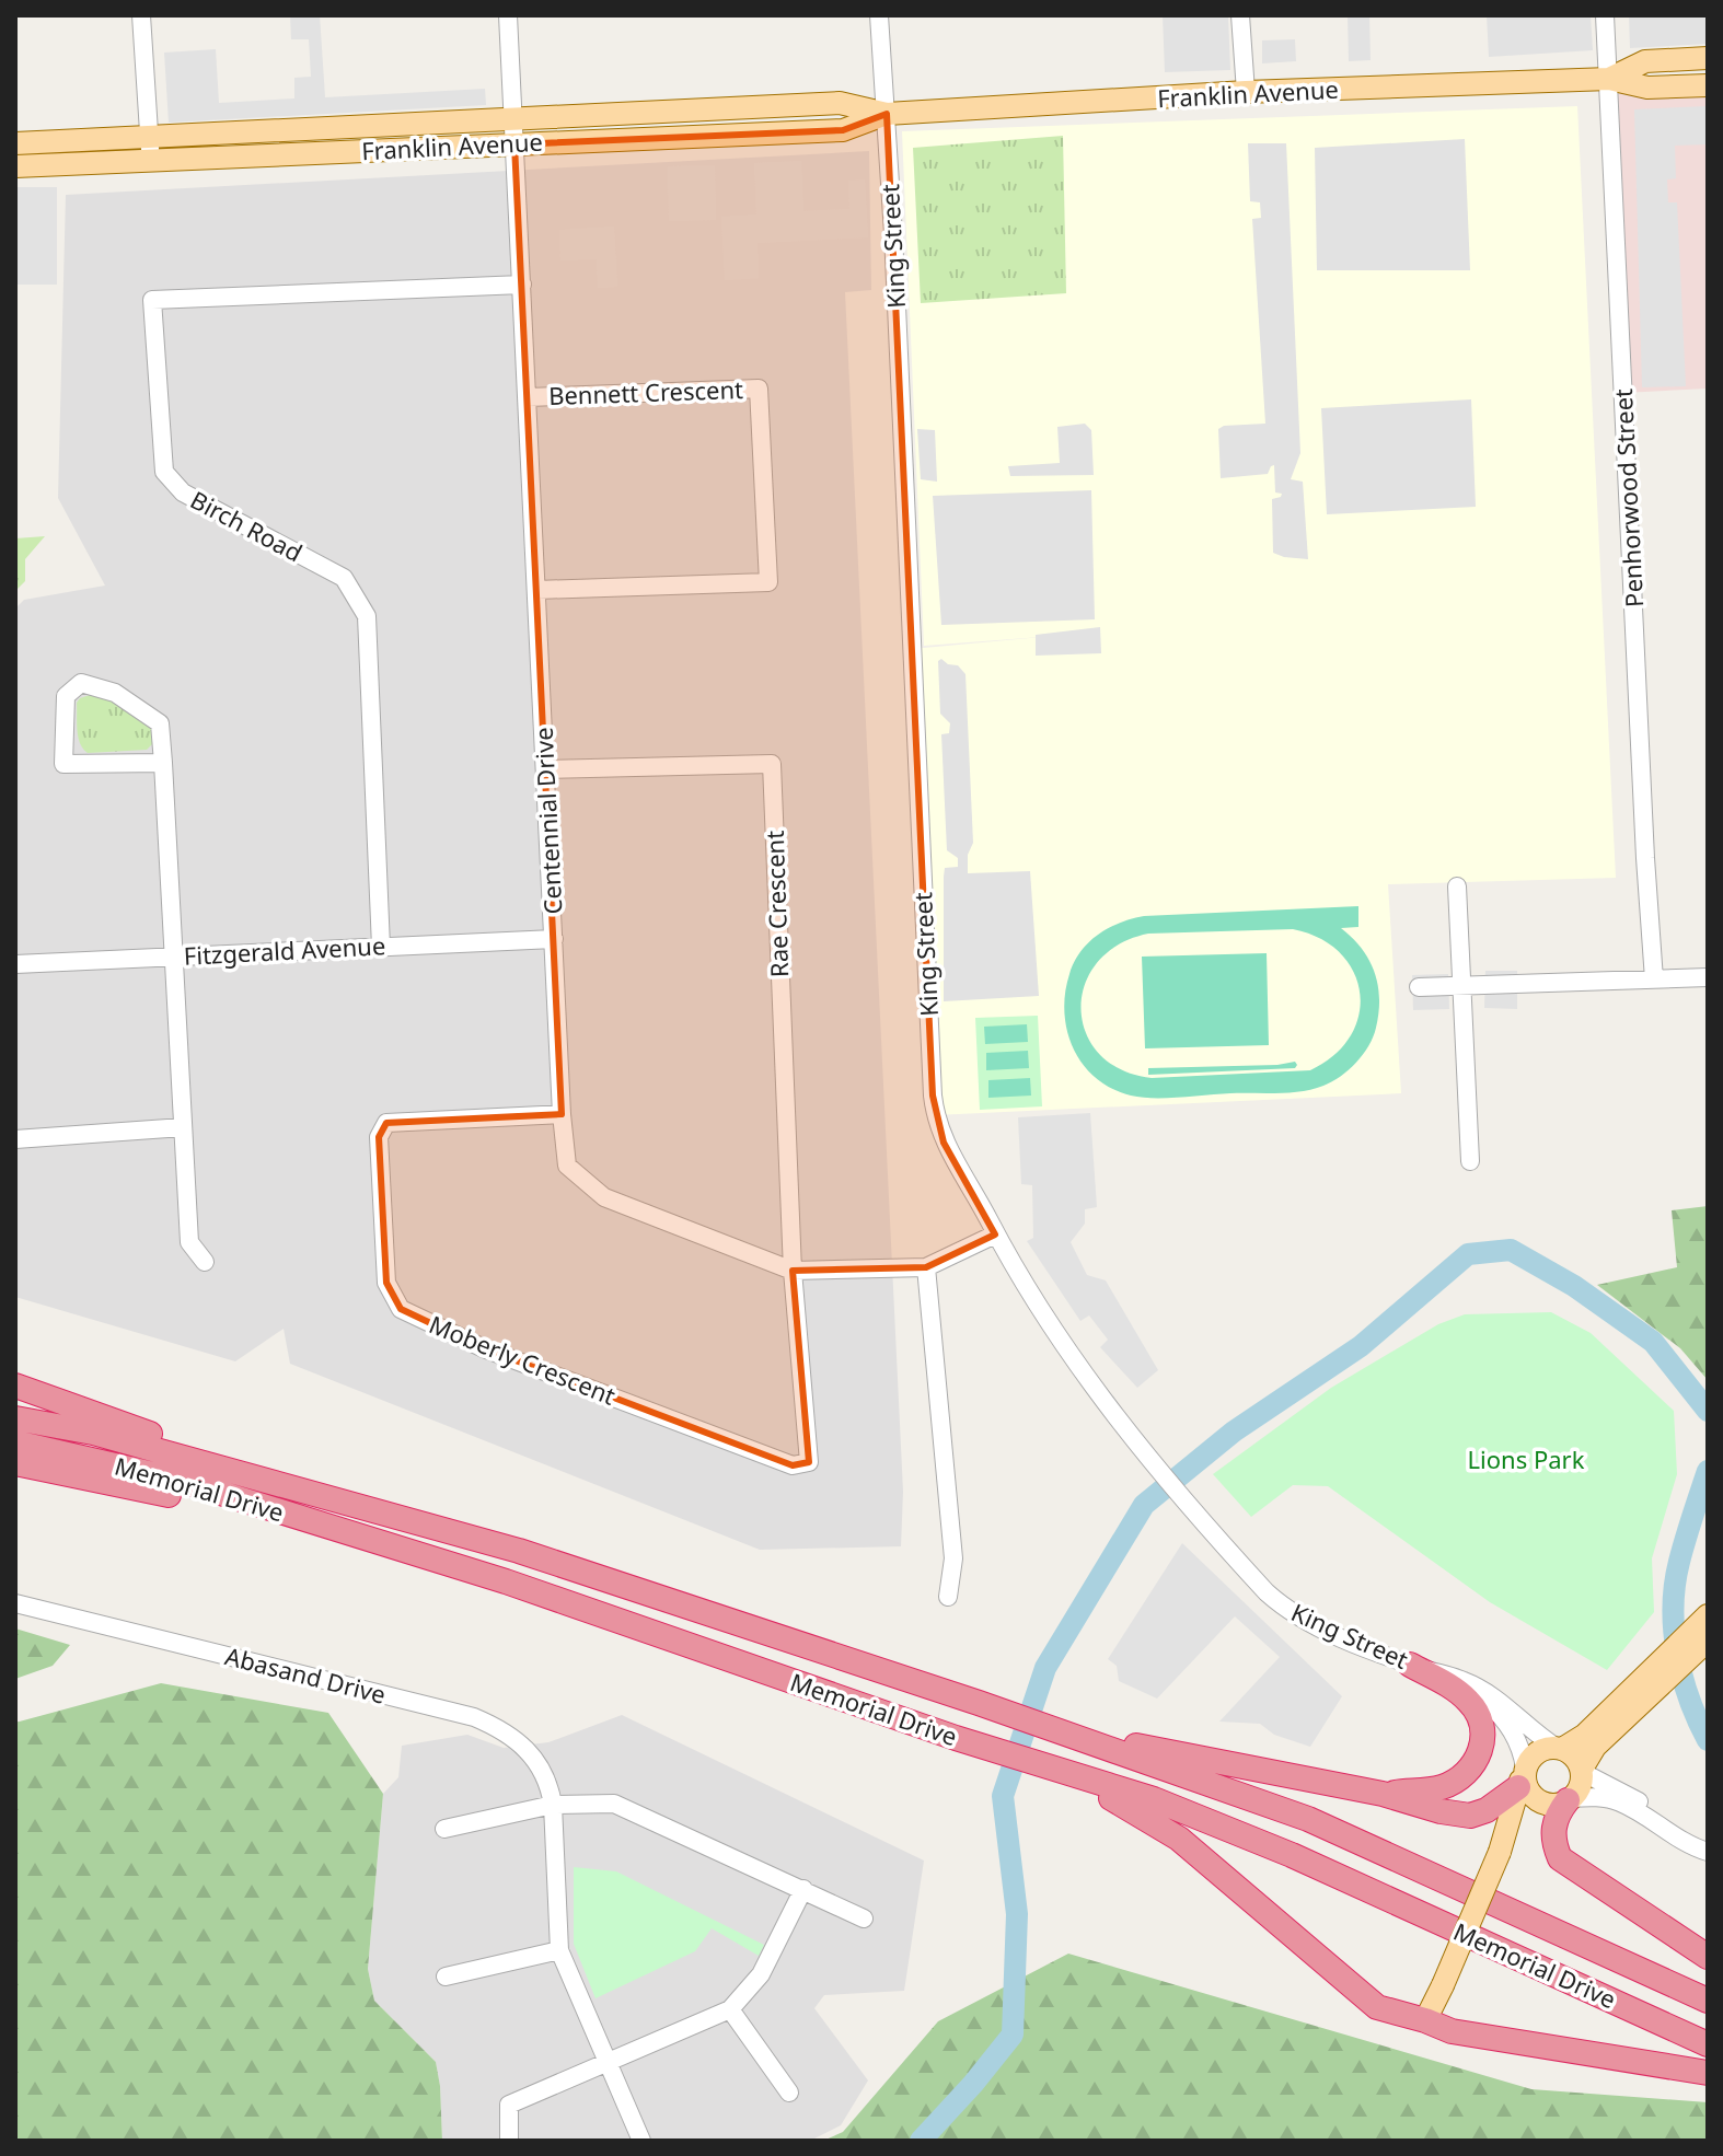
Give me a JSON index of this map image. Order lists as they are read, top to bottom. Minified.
{"streets":{"highway":["Memorial Drive"],"main road":["Franklin Avenue"],"street":["King Street","Bennett Crescent","Penhorwood Street","Birch Road","Centennial Drive","Rae Crescent","Fitzgerald Avenue","Moberly Crescent","Abasand Drive"]},"crossings":[["Franklin Avenue","King Street"],["Franklin Avenue","Penhorwood Street"],["Franklin Avenue","Centennial Drive"],["King Street","Centennial Drive"],["Bennett Crescent","Centennial Drive"],["Birch Road","Centennial Drive"],["Birch Road","Fitzgerald Avenue"],["Centennial Drive","Rae Crescent"],["Centennial Drive","Fitzgerald Avenue"],["Centennial Drive","Moberly Crescent"],["Rae Crescent","Moberly Crescent"]],"parks":["Lions Park"]}
